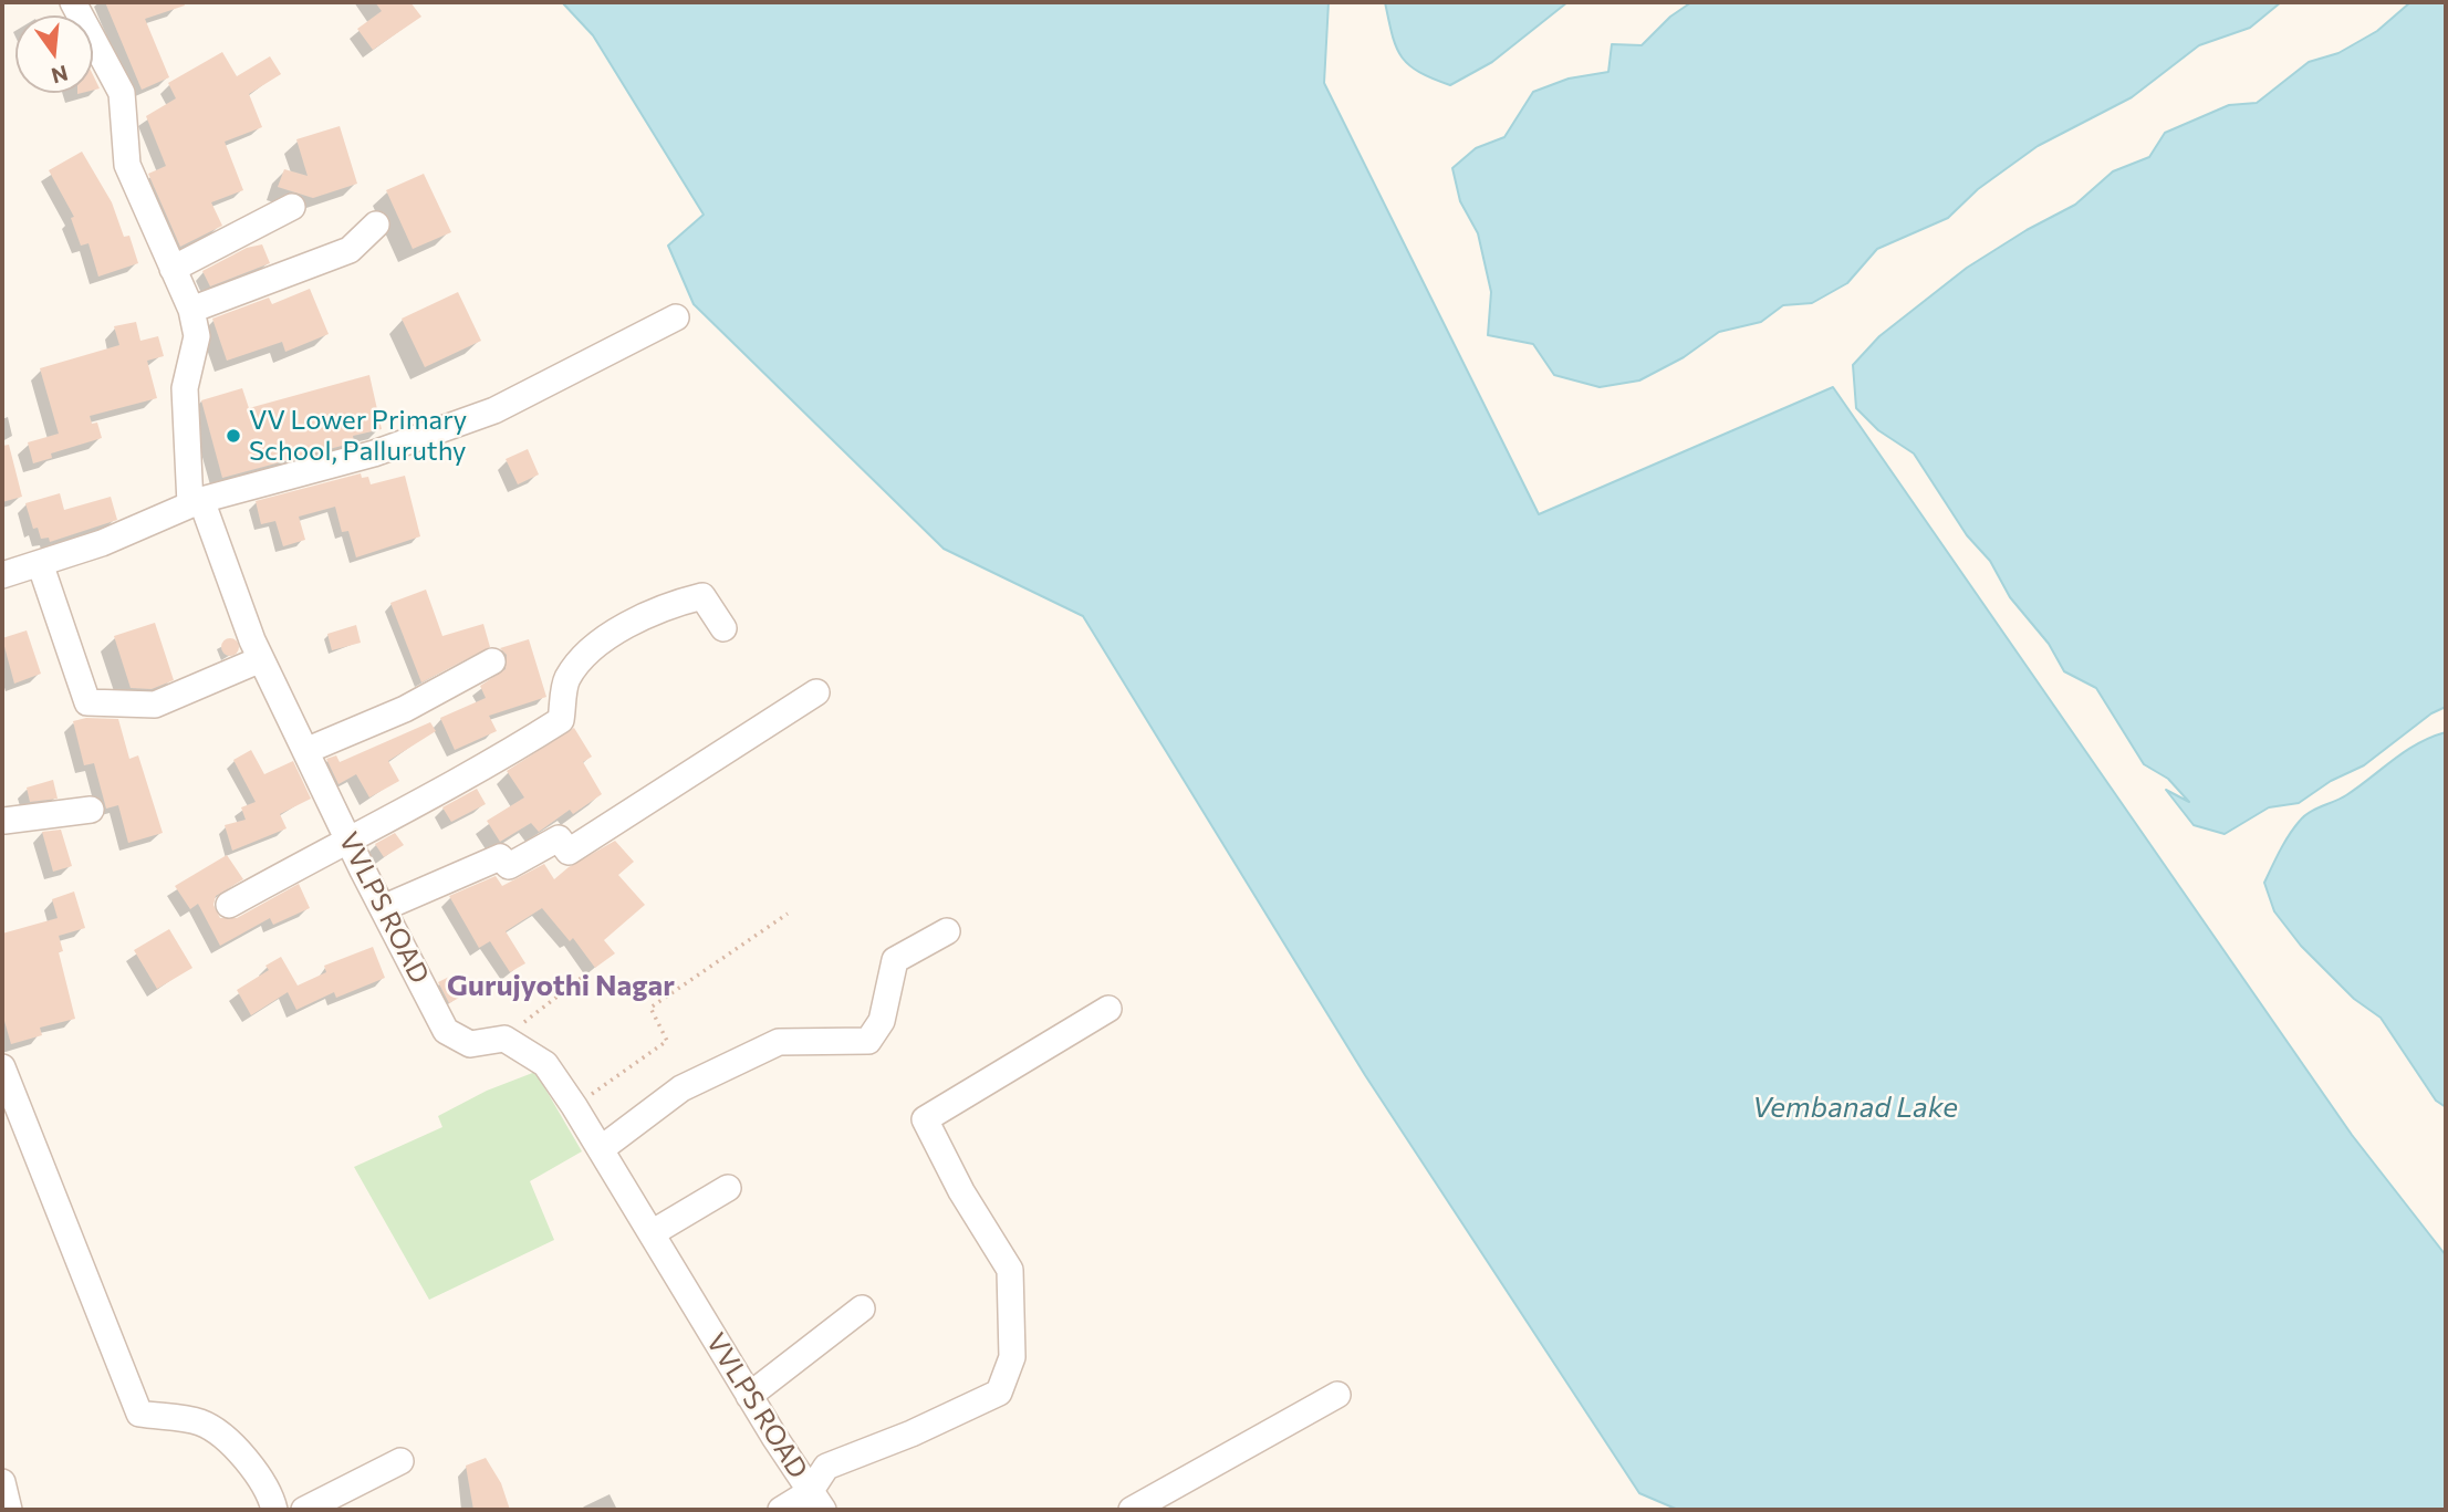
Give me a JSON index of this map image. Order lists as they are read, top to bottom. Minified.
{"streets":{"street":["VVLPS ROAD"]},"districts":["Gurujyothi Nagar"],"water":["Vembanad Lake"],"places":["VV Lower Primary School, Palluruthy"],"north":"bottom"}
